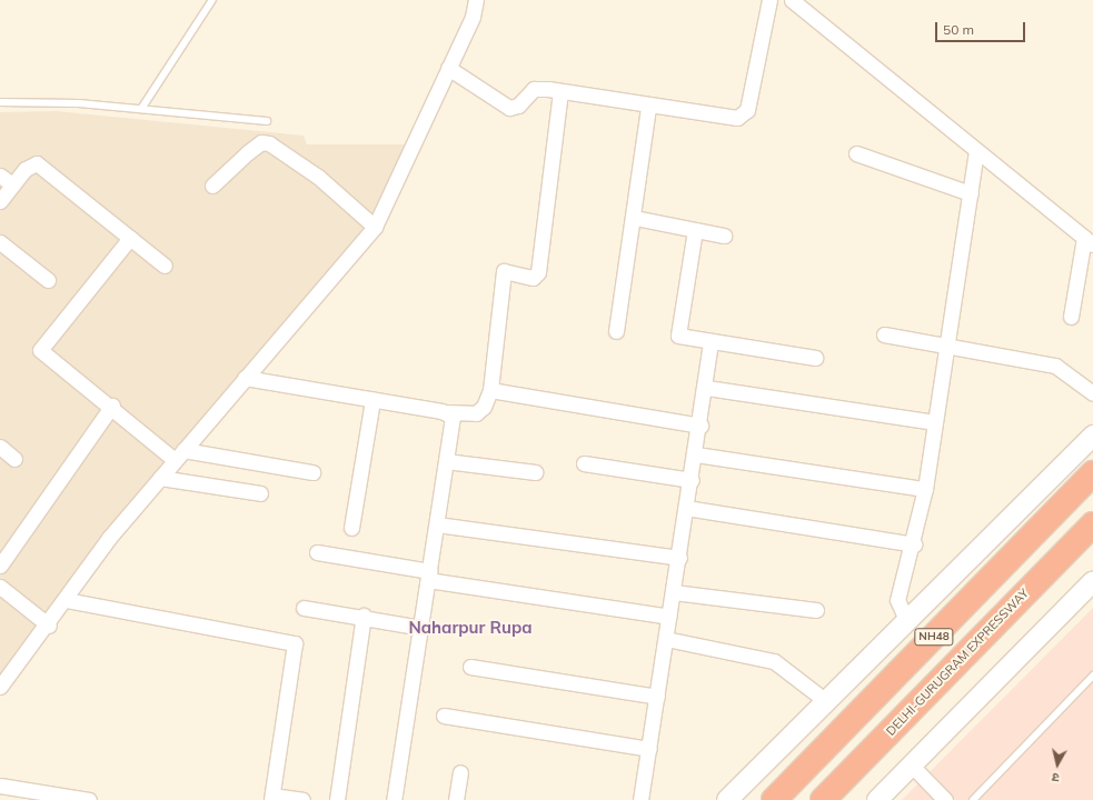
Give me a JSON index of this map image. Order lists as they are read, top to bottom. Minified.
{"streets":{"highway":["NH48","DELHI-GURUGRAM EXPRESSWAY"]},"districts":["Naharpur Rupa"],"scale_bar":"50 m","north":"bottom"}
